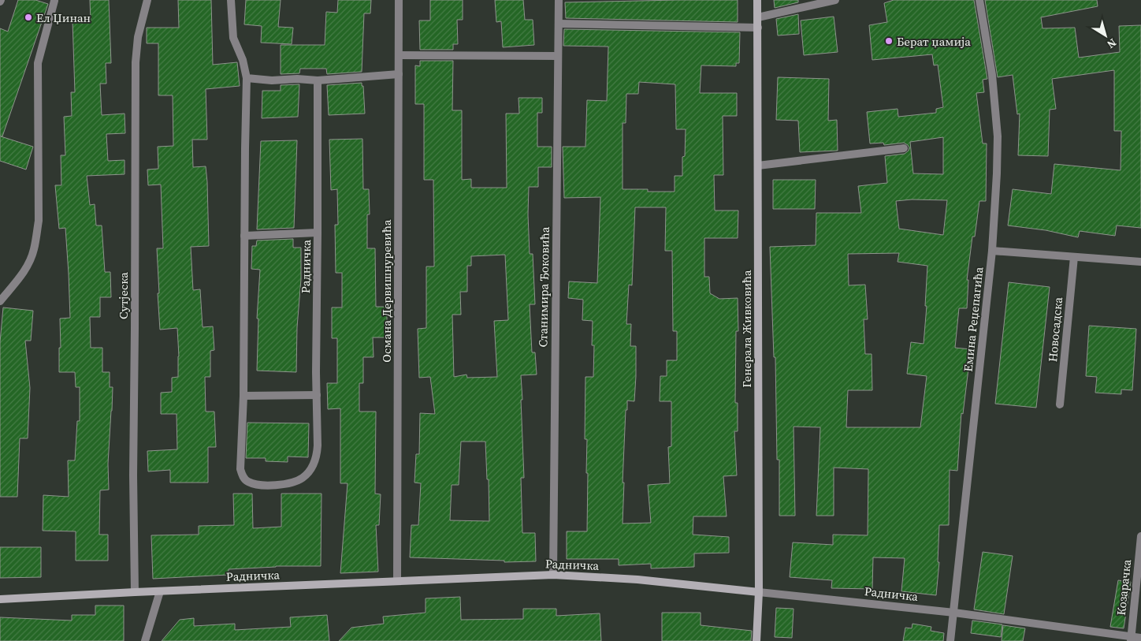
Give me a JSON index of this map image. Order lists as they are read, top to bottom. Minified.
{"streets":{"street":["Радничка","Станимира Ђоковића","Османа Дервишнуревића","Сутјеска","Емина Реџепагића","Генерала Живковића","Новосадска","Козарачка"]},"crossings":[["Радничка","Станимира Ђоковића"],["Радничка","Османа Дервишнуревића"],["Радничка","Сутјеска"],["Радничка","Емина Реџепагића"],["Радничка","Генерала Живковића"],["Радничка","Козарачка"]],"places":["Ел Џинан","Берат џамија"],"north":"bottom right"}
